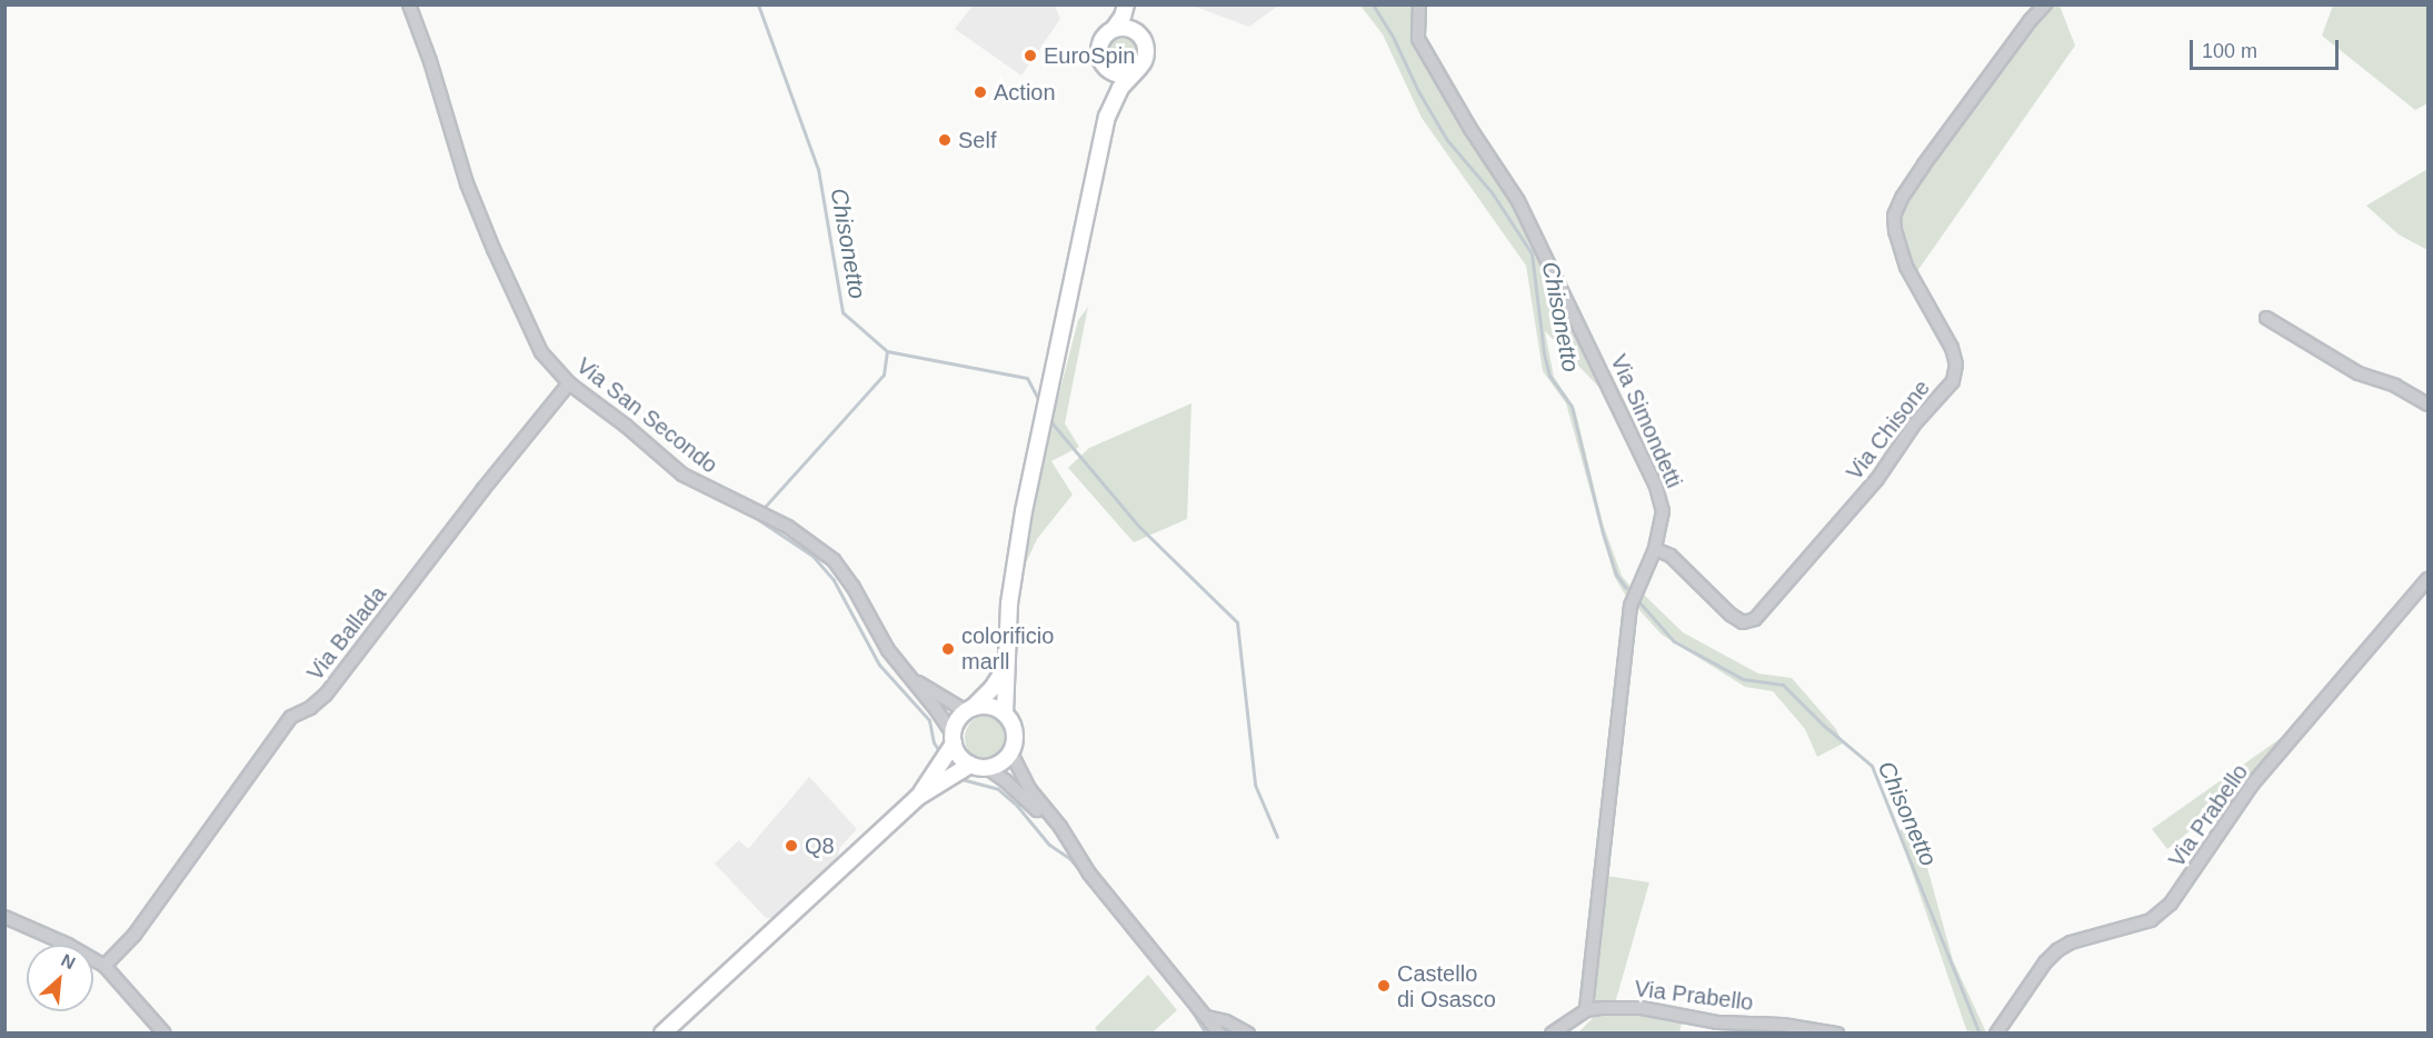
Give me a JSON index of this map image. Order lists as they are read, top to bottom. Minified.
{"streets":{"street":["Via San Secondo","Via Simondetti","Via Chisone","Via Ballada","Via Prabello"]},"crossings":[["Via San Secondo","Via Ballada"],["Via Simondetti","Via Chisone"],["Via Simondetti","Via Prabello"]],"water":["Chisonetto"],"places":["EuroSpin","Action","Self","colorificio marll","Q8","Castello di Osasco"],"scale_bar":"100 m","north":"top right"}
